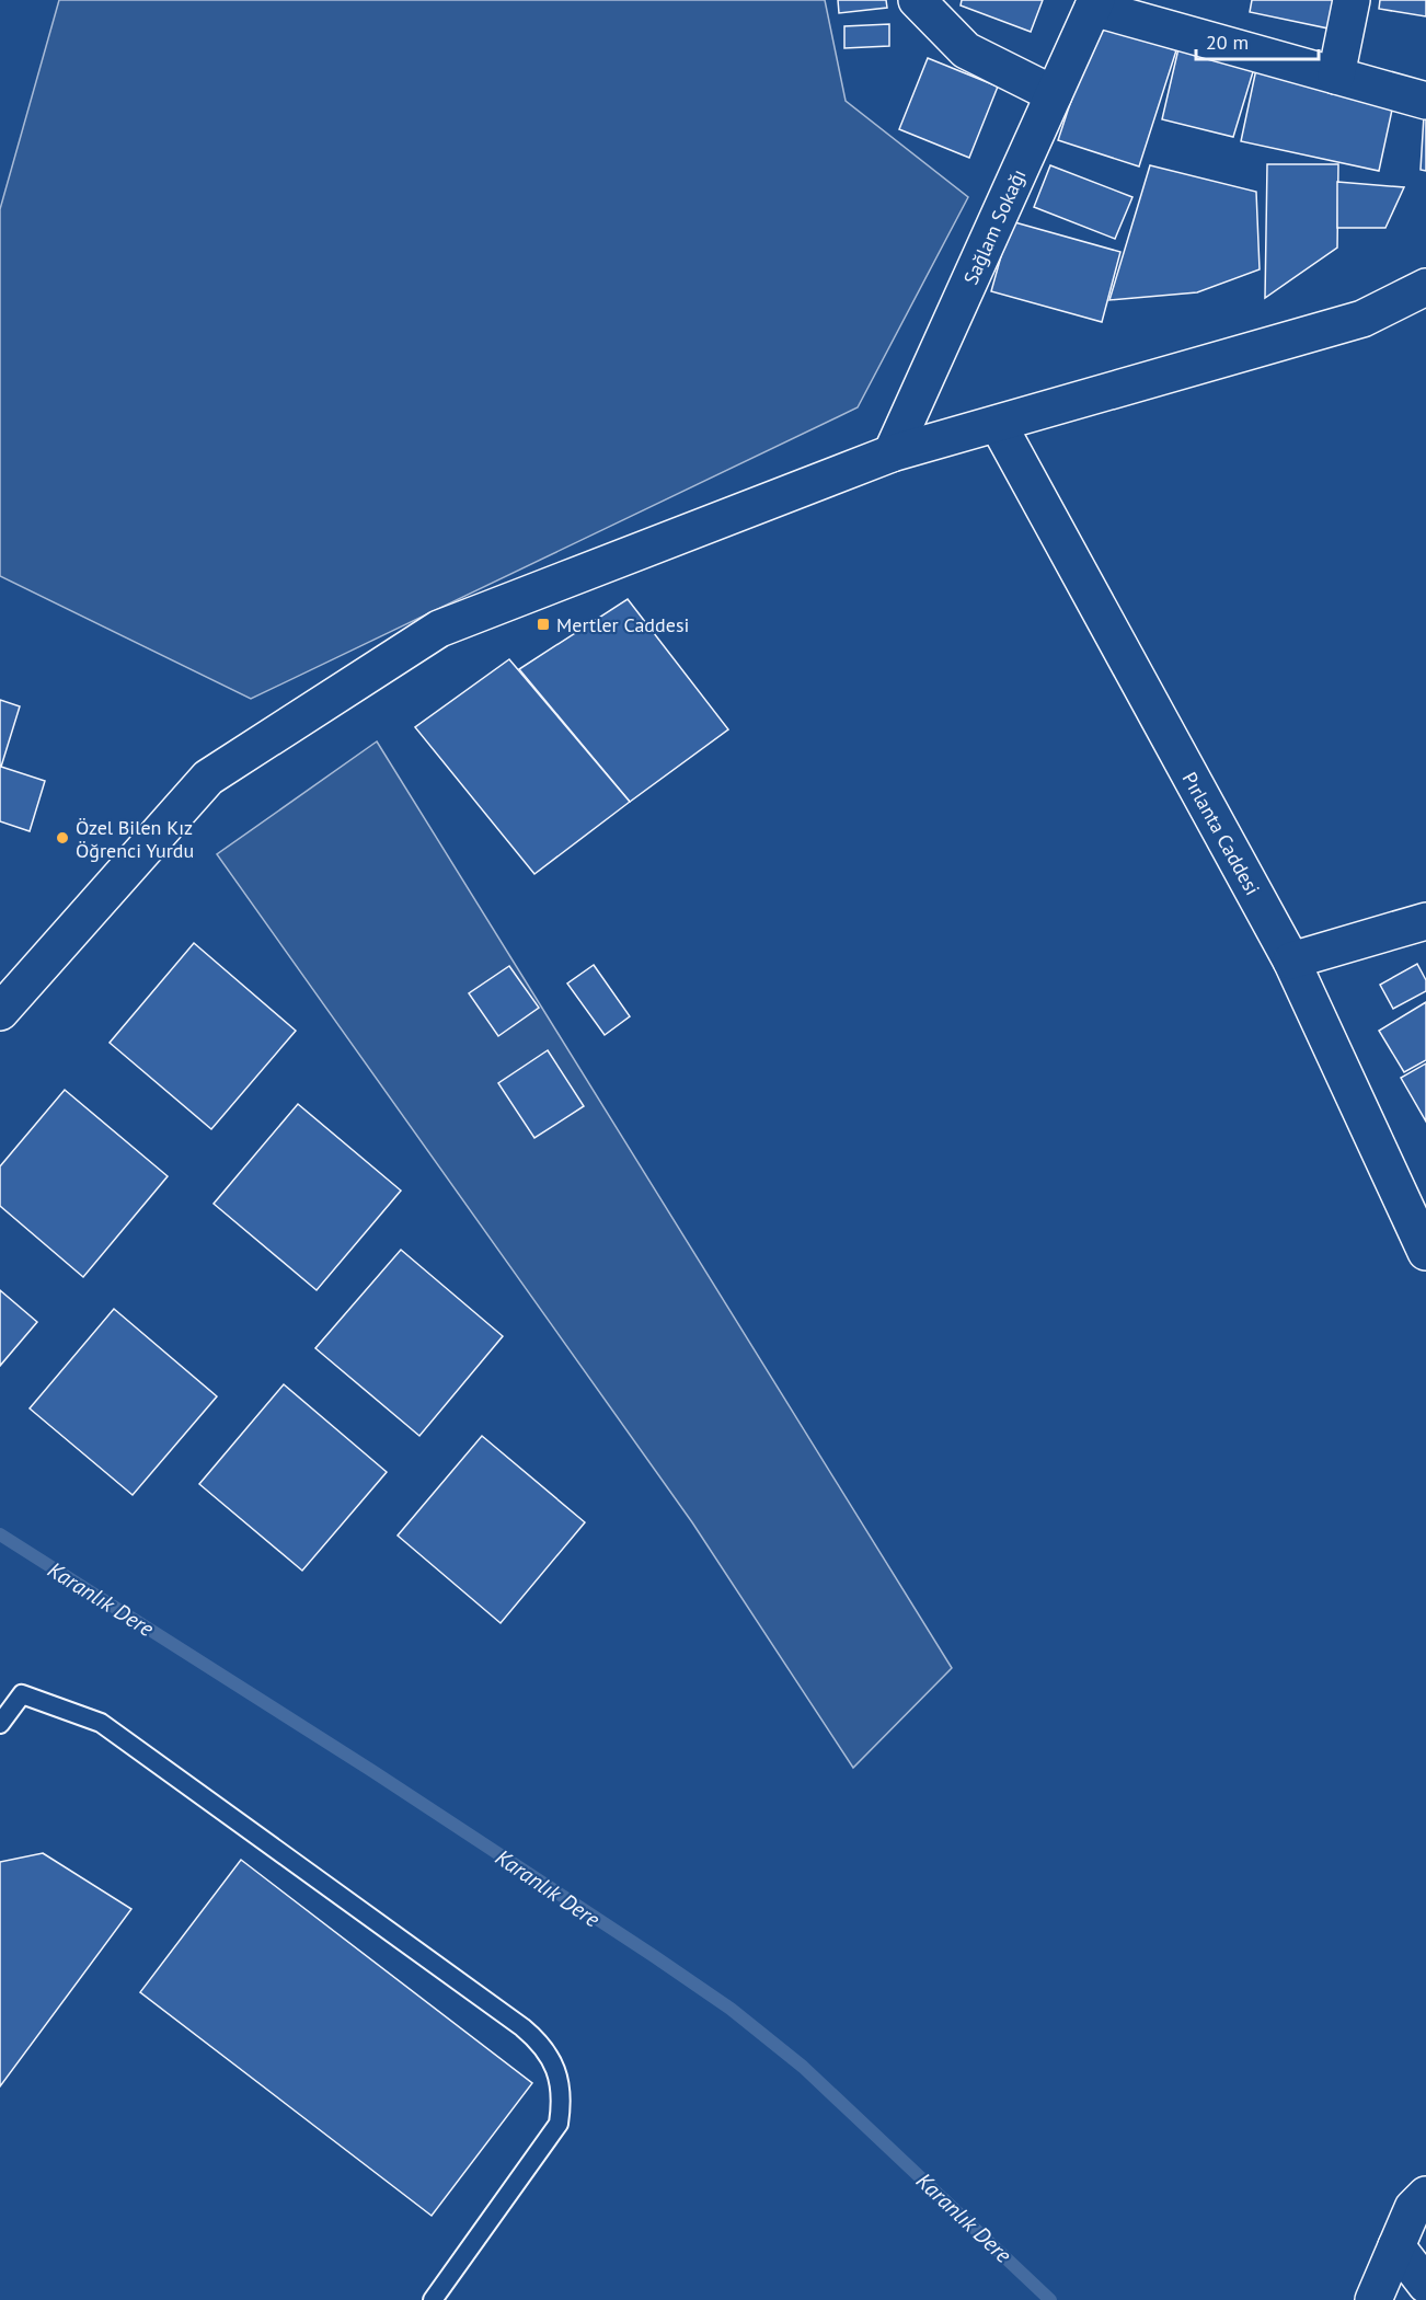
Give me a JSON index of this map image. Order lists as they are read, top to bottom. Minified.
{"streets":{"street":["Sağlam Sokağı","Pırlanta Caddesi"]},"water":["Karanlık Dere"],"places":{"transit":["Mertler Caddesi"],"other":["Özel Bilen Kız Öğrenci Yurdu"]},"scale_bar":"20 m"}
